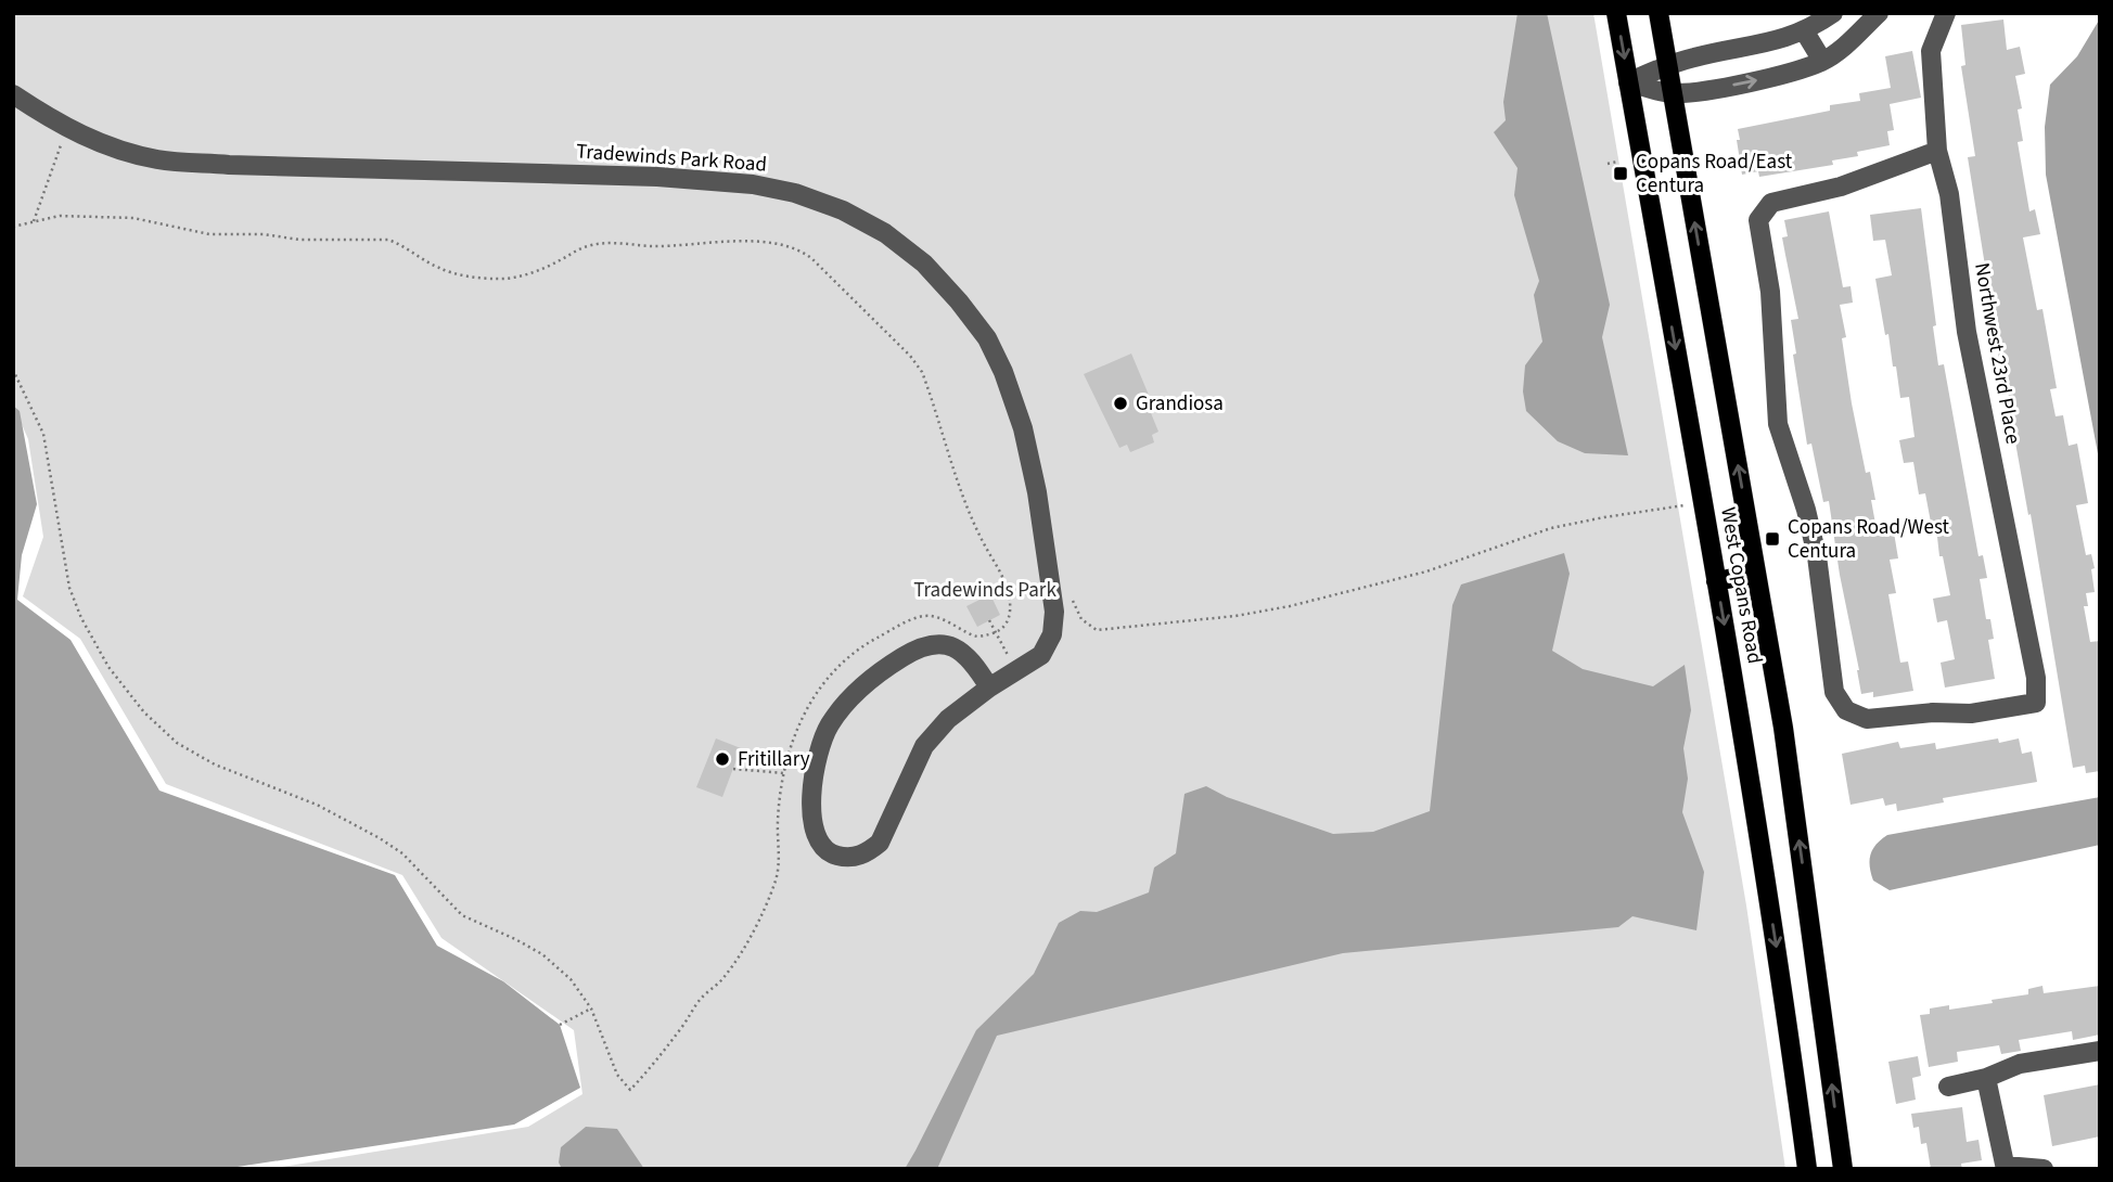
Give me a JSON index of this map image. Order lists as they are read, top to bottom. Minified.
{"streets":{"main road":["West Copans Road"],"street":["Tradewinds Park Road","Northwest 23rd Place"]},"parks":["Tradewinds Park"],"places":{"transit":["Copans Road/East Centura","Copans Road/West Centura"],"other":["Grandiosa","Fritillary"]}}
